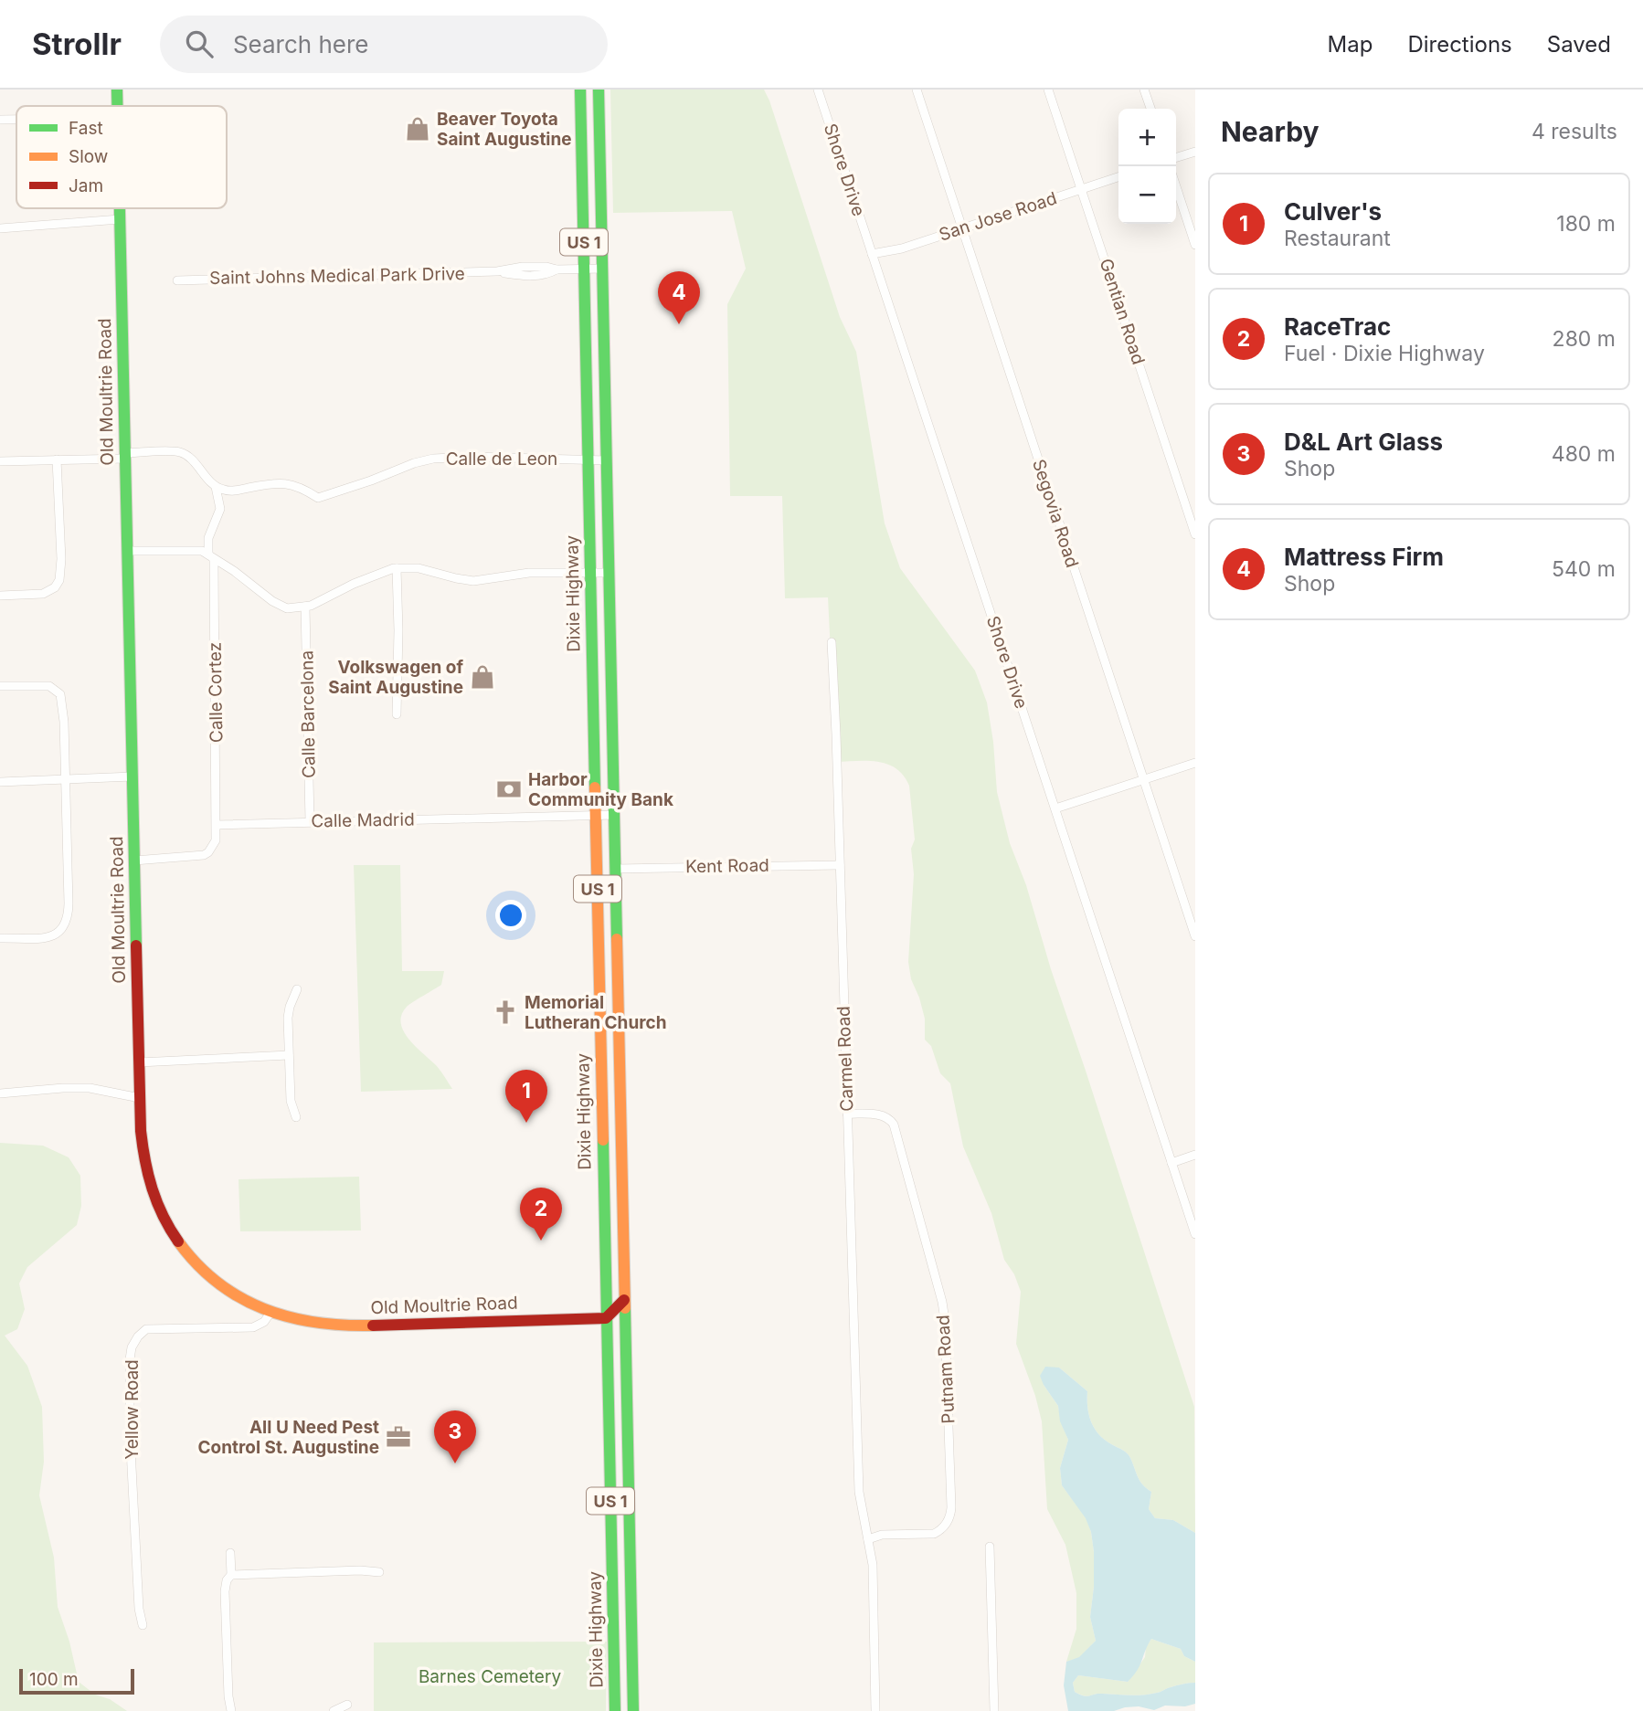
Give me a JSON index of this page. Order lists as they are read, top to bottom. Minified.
{"streets":{"main road":["US 1","Old Moultrie Road","Dixie Highway"],"street":["Shore Drive","San Jose Road","Saint Johns Medical Park Drive","Gentian Road","Calle de Leon","Segovia Road","Calle Cortez","Calle Barcelona","Calle Madrid","Kent Road","Carmel Road","Putnam Road","Yellow Road"]},"crossings":[["Shore Drive","San Jose Road"],["San Jose Road","Gentian Road"],["San Jose Road","Segovia Road"],["US 1","Saint Johns Medical Park Drive"],["US 1","Calle de Leon"],["US 1","Calle Madrid"],["US 1","Kent Road"],["Saint Johns Medical Park Drive","Dixie Highway"],["Old Moultrie Road","Dixie Highway"],["Old Moultrie Road","Yellow Road"],["Calle de Leon","Dixie Highway"],["Dixie Highway","Calle Madrid"],["Calle Cortez","Calle Madrid"],["Calle Barcelona","Calle Madrid"],["Kent Road","Carmel Road"],["Carmel Road","Putnam Road"]],"parks":["Barnes Cemetery"],"places":{"shop":["Beaver Toyota Saint Augustine","Volkswagen of Saint Augustine"],"bank":["Harbor Community Bank"],"church":["Memorial Lutheran Church"],"office":["All U Need Pest Control St. Augustine"]},"legend":["Fast","Slow","Jam"],"scale_bar":"100 m","page":{"header":"Strollr","search":"Search here","nav":["Map","Directions","Saved"],"heading":["Nearby","4 results"],"map_buttons":["+","−"],"list":[{"mark":"1","name":"Culver's","note":"Restaurant","value":"180 m"},{"mark":"2","name":"RaceTrac","note":"Fuel · Dixie Highway","value":"280 m"},{"mark":"3","name":"D&L Art Glass","note":"Shop","value":"480 m"},{"mark":"4","name":"Mattress Firm","note":"Shop","value":"540 m"}],"pins":["4","1","2","3"],"scale":"100 m"}}
